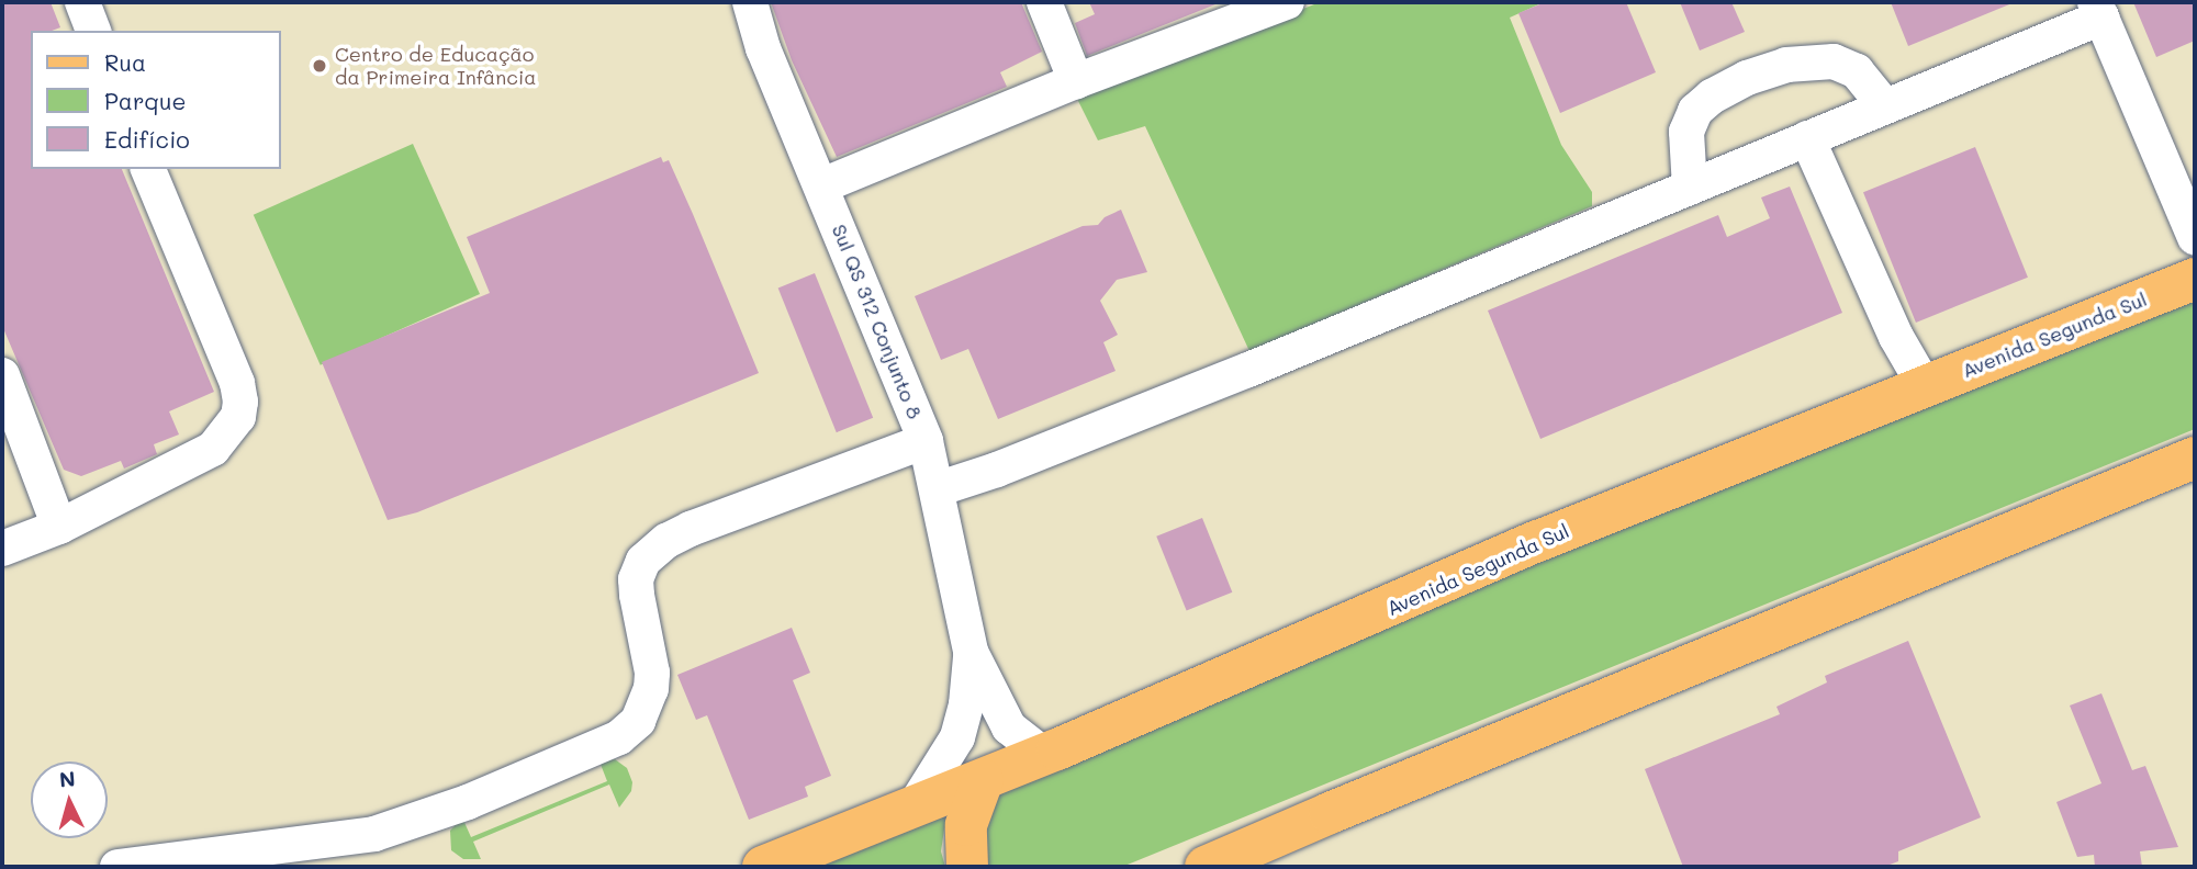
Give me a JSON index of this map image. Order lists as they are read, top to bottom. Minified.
{"streets":{"main road":["Avenida Segunda Sul"],"street":["Sul QS 312 Conjunto 8"]},"crossings":[["Sul QS 312 Conjunto 8","Avenida Segunda Sul"]],"places":["Centro de Educação da Primeira Infância"],"legend":["Rua","Parque","Edifício"],"north":"top"}
